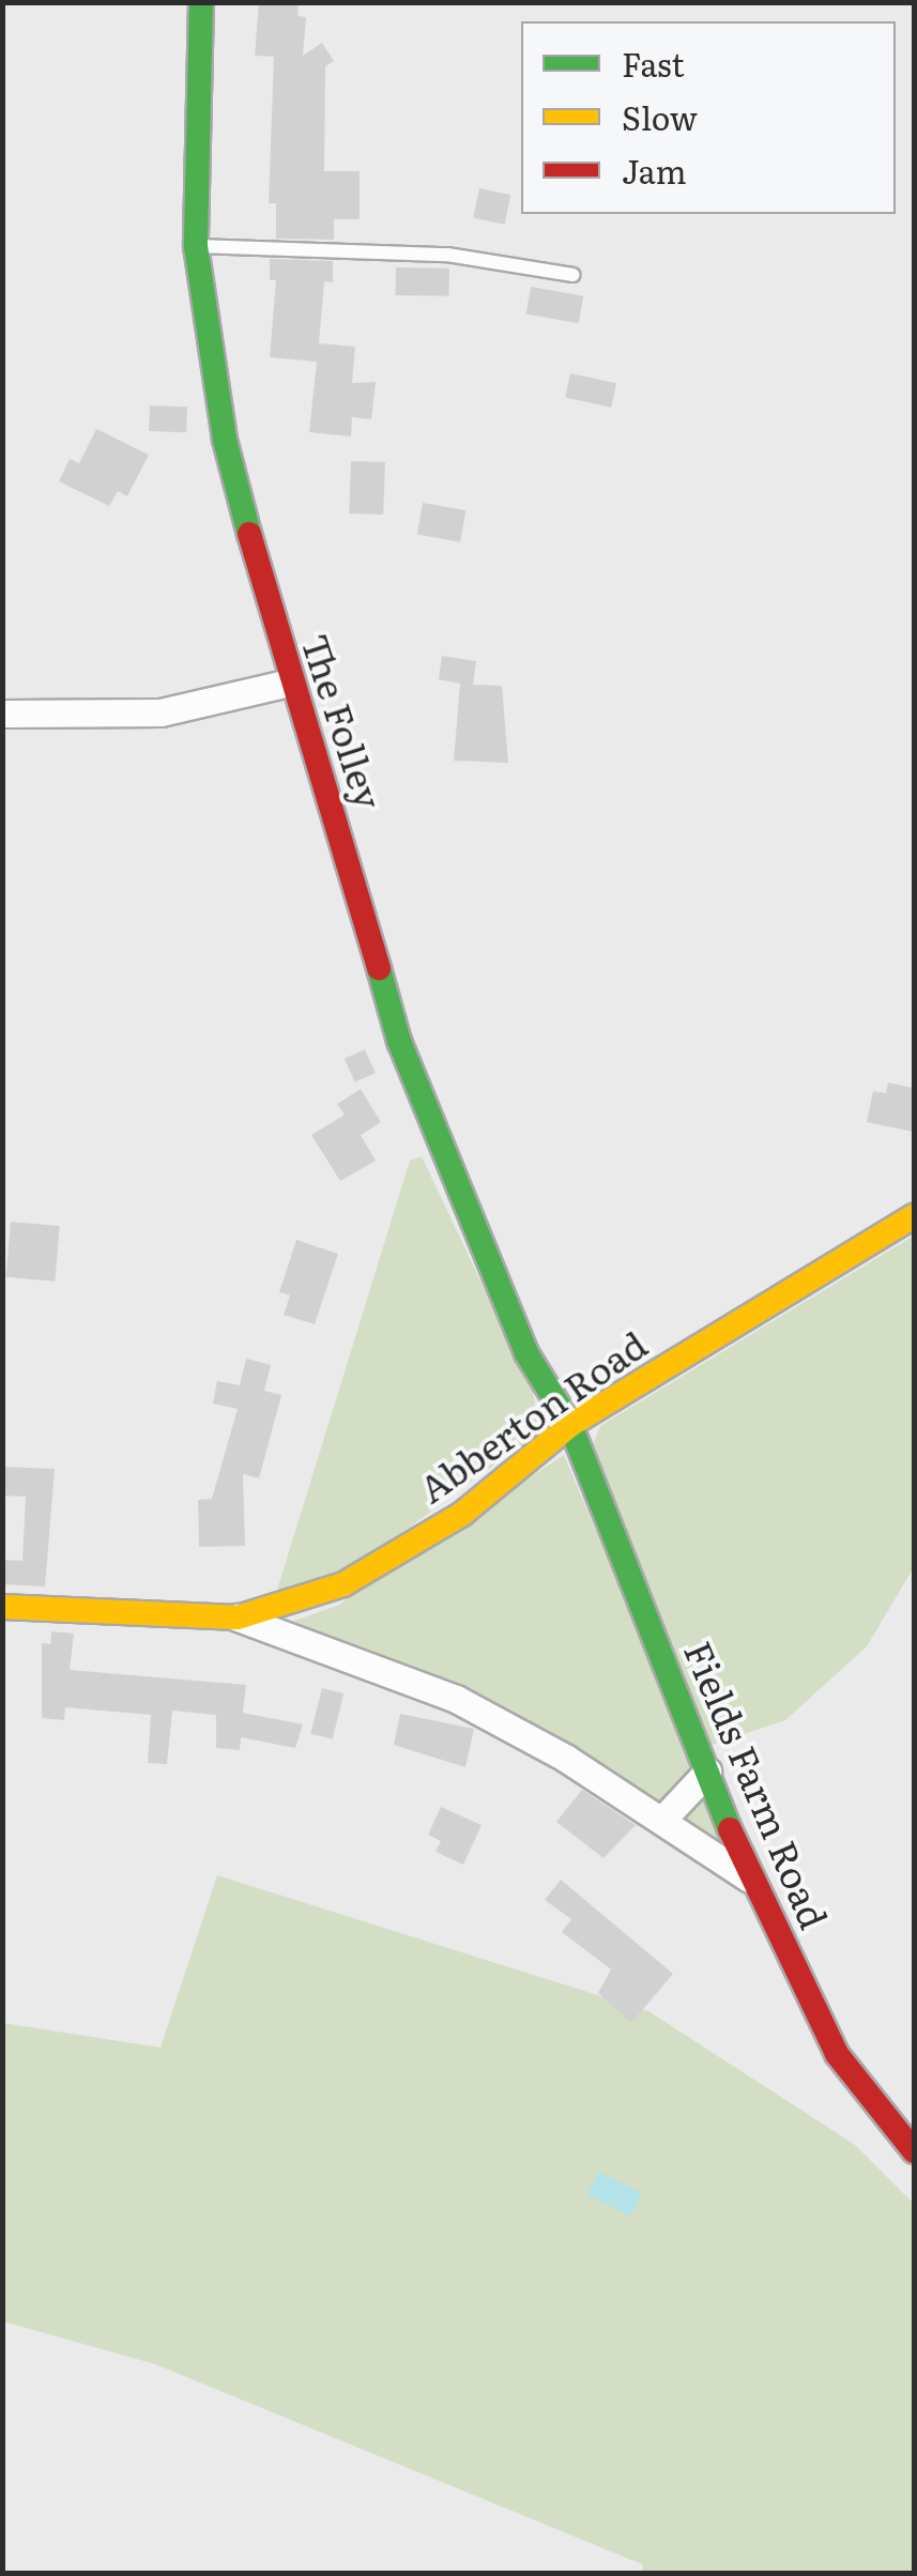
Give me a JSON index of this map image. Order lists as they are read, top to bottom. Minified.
{"streets":{"street":["The Folley","Abberton Road","Fields Farm Road"]},"crossings":[["The Folley","Abberton Road"],["The Folley","Fields Farm Road"],["Abberton Road","Fields Farm Road"]],"legend":["Fast","Slow","Jam"]}
